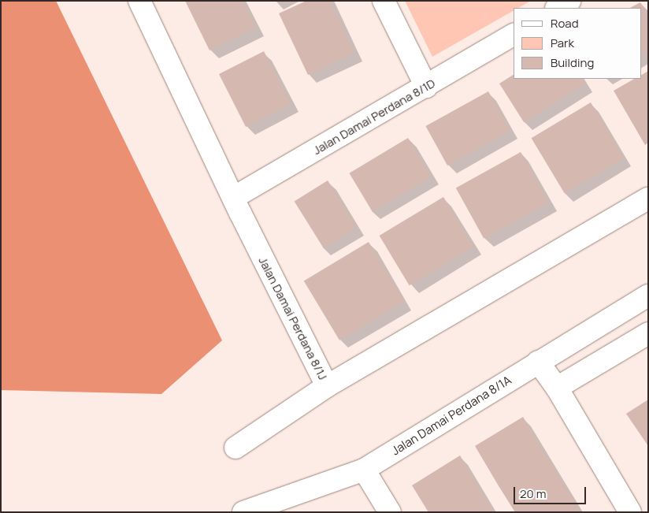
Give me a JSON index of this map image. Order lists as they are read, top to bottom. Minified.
{"streets":{"street":["Jalan Damai Perdana 8/1D","Jalan Damai Perdana 8/1J","Jalan Damai Perdana 8/1A"]},"crossings":[["Jalan Damai Perdana 8/1D","Jalan Damai Perdana 8/1J"]],"legend":["Road","Park","Building"],"scale_bar":"20 m"}
